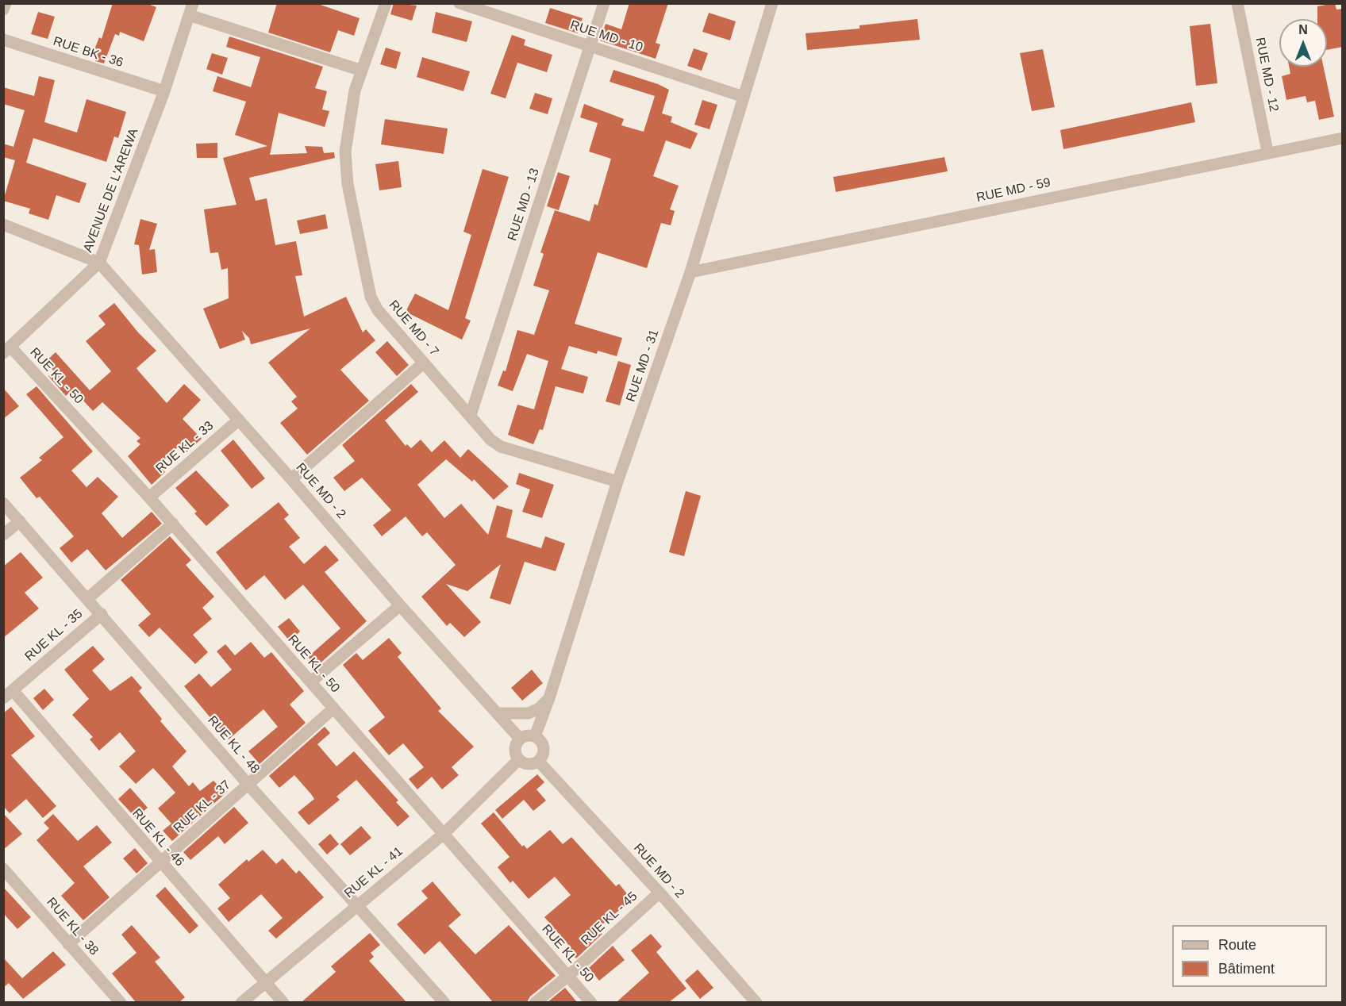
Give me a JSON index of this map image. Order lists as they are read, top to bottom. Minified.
{"streets":{"street":["RUE MD - 10","RUE BK - 36","RUE MD - 12","AVENUE DE L'AREWA","RUE MD - 59","RUE MD - 13","RUE MD - 7","RUE MD - 31","RUE KL - 50","RUE KL - 33","RUE MD - 2","RUE KL - 35","RUE KL - 48","RUE KL - 37","RUE KL - 46","RUE KL - 41","RUE KL - 45","RUE KL - 38"]},"crossings":[["RUE MD - 10","RUE MD - 13"],["RUE MD - 10","RUE MD - 31"],["RUE BK - 36","AVENUE DE L'AREWA"],["RUE MD - 12","RUE MD - 59"],["AVENUE DE L'AREWA","RUE KL - 50"],["AVENUE DE L'AREWA","RUE MD - 2"],["RUE MD - 59","RUE MD - 31"],["RUE MD - 13","RUE MD - 7"],["RUE MD - 7","RUE MD - 31"],["RUE MD - 31","RUE MD - 2"],["RUE MD - 31","RUE KL - 41"],["RUE KL - 50","RUE KL - 33"],["RUE KL - 50","RUE KL - 35"],["RUE KL - 50","RUE KL - 37"],["RUE KL - 50","RUE KL - 41"],["RUE KL - 50","RUE KL - 45"],["RUE KL - 33","RUE MD - 2"],["RUE MD - 2","RUE KL - 41"],["RUE MD - 2","RUE KL - 45"],["RUE KL - 35","RUE KL - 48"],["RUE KL - 35","RUE KL - 46"],["RUE KL - 48","RUE KL - 37"],["RUE KL - 48","RUE KL - 41"],["RUE KL - 37","RUE KL - 46"],["RUE KL - 37","RUE KL - 38"],["RUE KL - 46","RUE KL - 41"]],"legend":["Route","Bâtiment"],"north":"top"}
